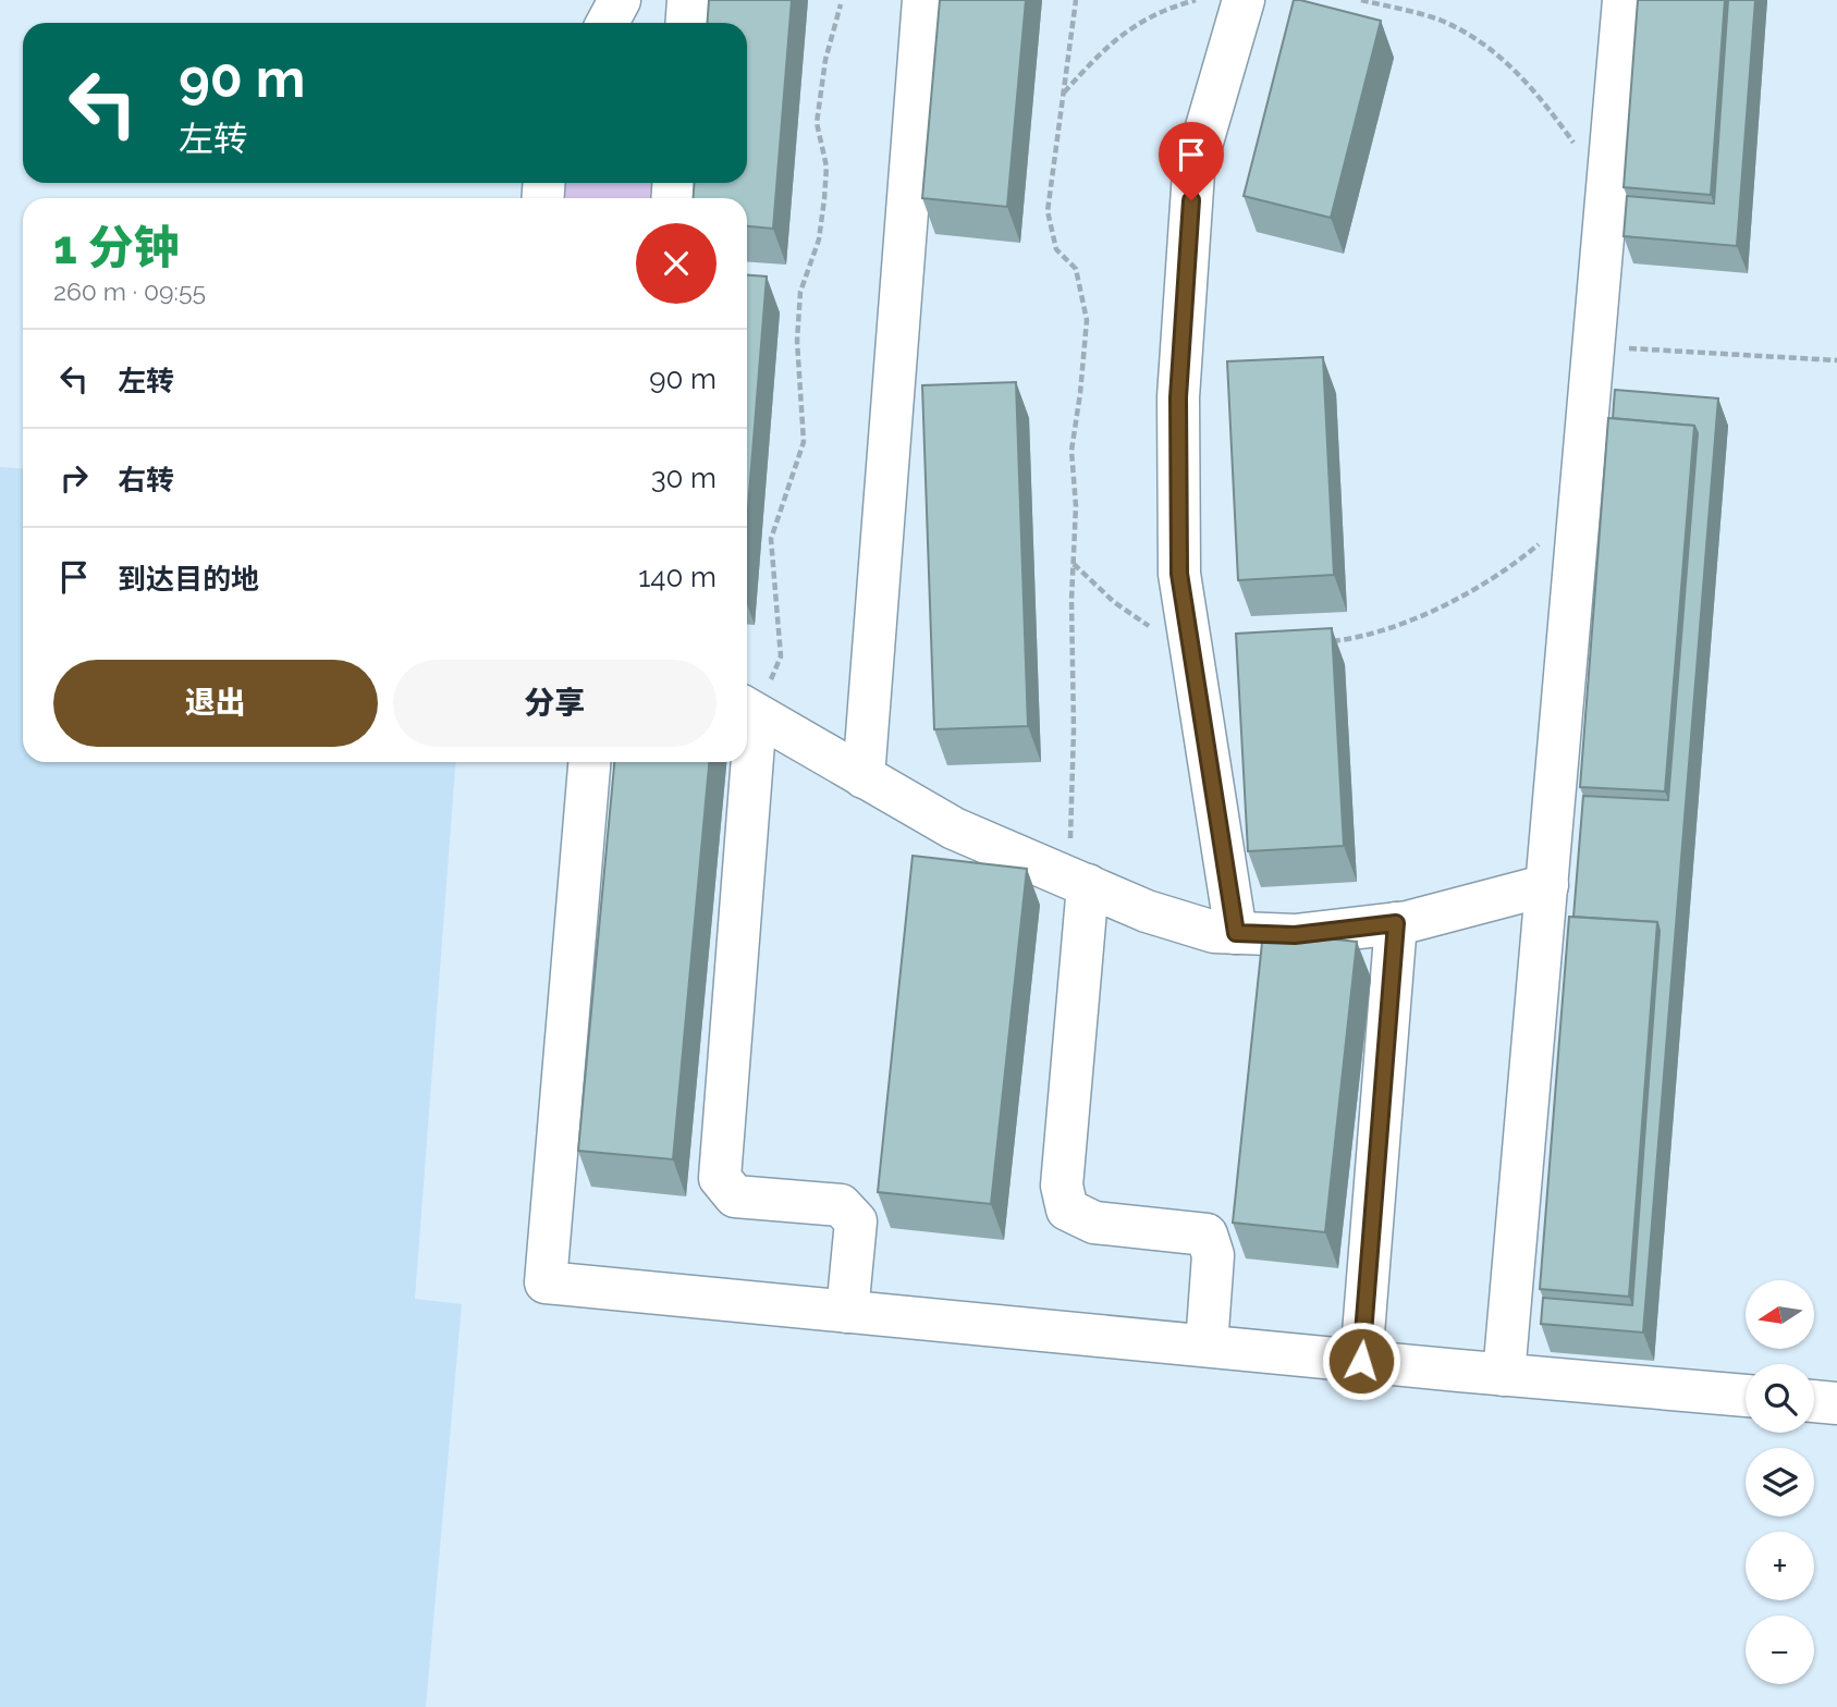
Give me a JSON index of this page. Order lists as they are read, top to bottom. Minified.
{"north":"left","page":{"turn":["90 m","左转"],"heading":["1 分钟","260 m · 09:55"],"list":[{"name":"左转","value":"90 m"},{"name":"右转","value":"30 m"},{"name":"到达目的地","value":"140 m"}],"buttons":["退出","分享"],"map_buttons":["+","−"]}}
